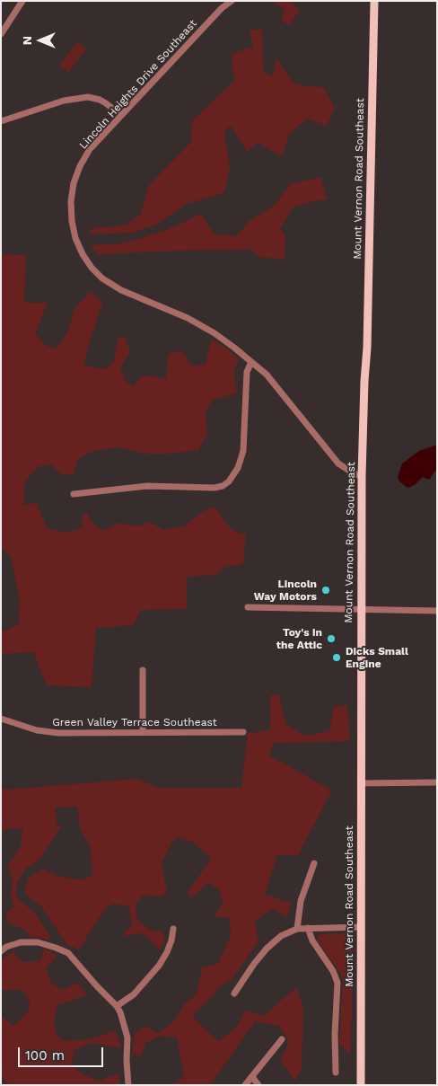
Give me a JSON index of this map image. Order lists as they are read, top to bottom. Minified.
{"streets":{"main road":["Mount Vernon Road Southeast"],"street":["Lincoln Heights Drive Southeast","Green Valley Terrace Southeast"]},"crossings":[["Lincoln Heights Drive Southeast","Mount Vernon Road Southeast"]],"places":["Lincoln Way Motors","Toy's in the Attic","Dicks Small Engine"],"scale_bar":"100 m","north":"left"}
